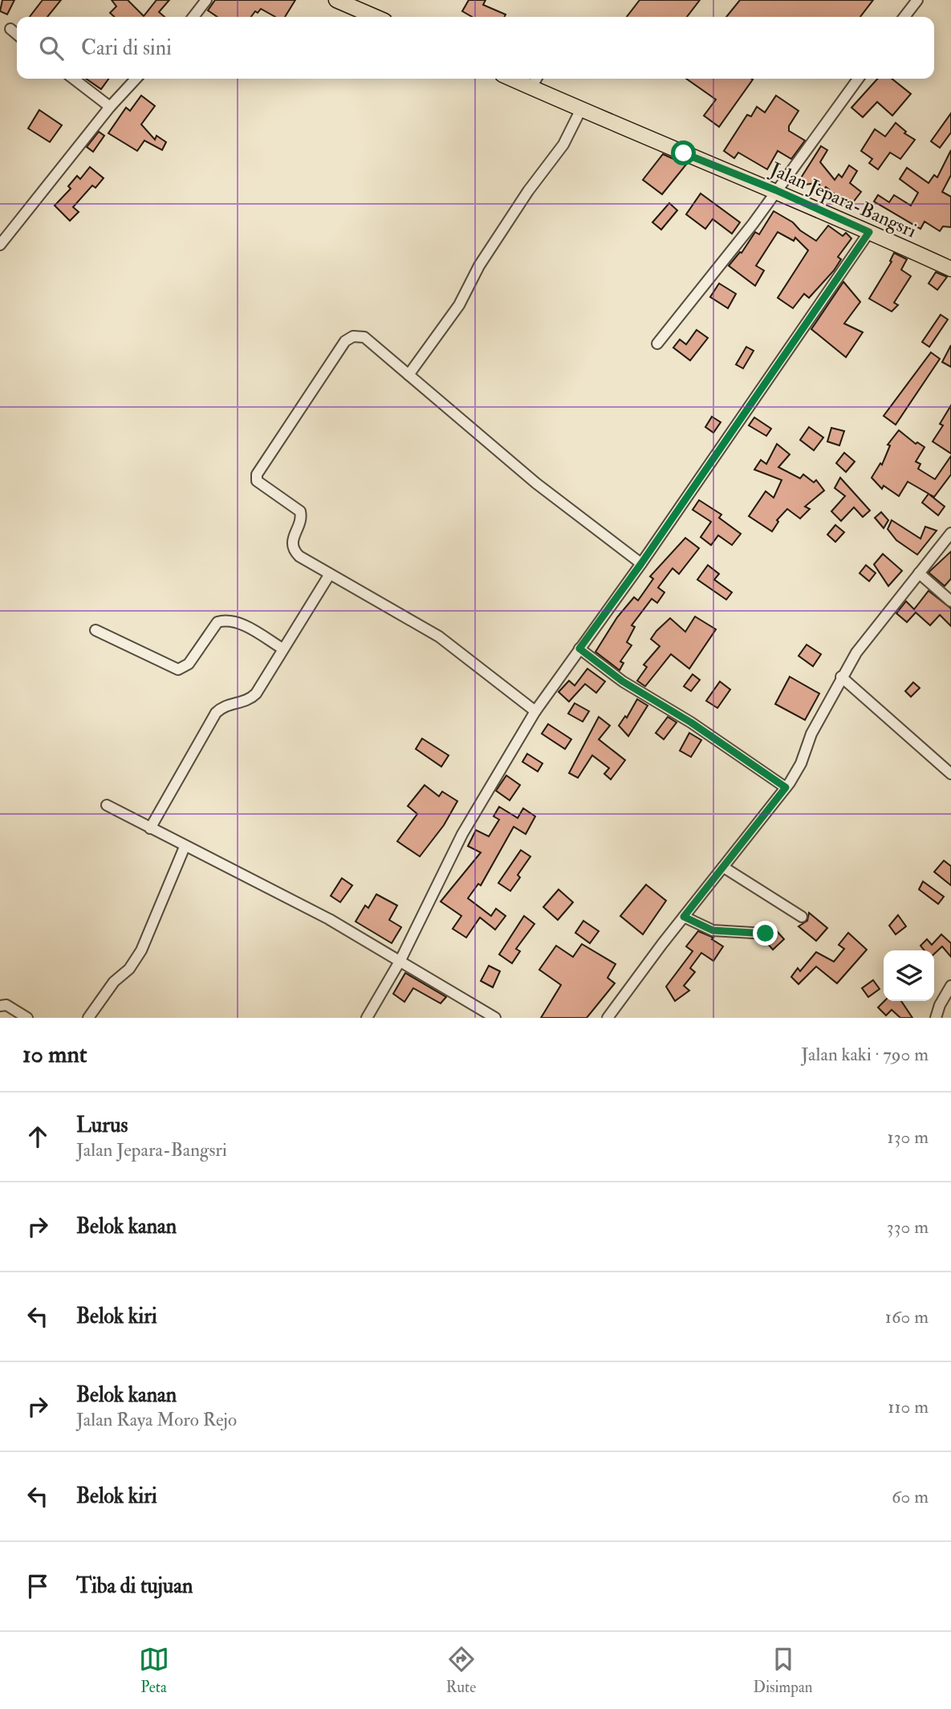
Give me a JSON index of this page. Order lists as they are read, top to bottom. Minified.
{"streets":{"main road":["Jalan Jepara-Bangsri"]},"page":{"search":"Cari di sini","heading":["10 mnt","Jalan kaki · 790 m"],"list":[["Lurus","Jalan Jepara-Bangsri","130 m"],["Belok kanan","330 m"],["Belok kiri","160 m"],["Belok kanan","Jalan Raya Moro Rejo","110 m"],["Belok kiri","60 m"],"Tiba di tujuan"],"nav":["Peta","Rute","Disimpan"]}}
